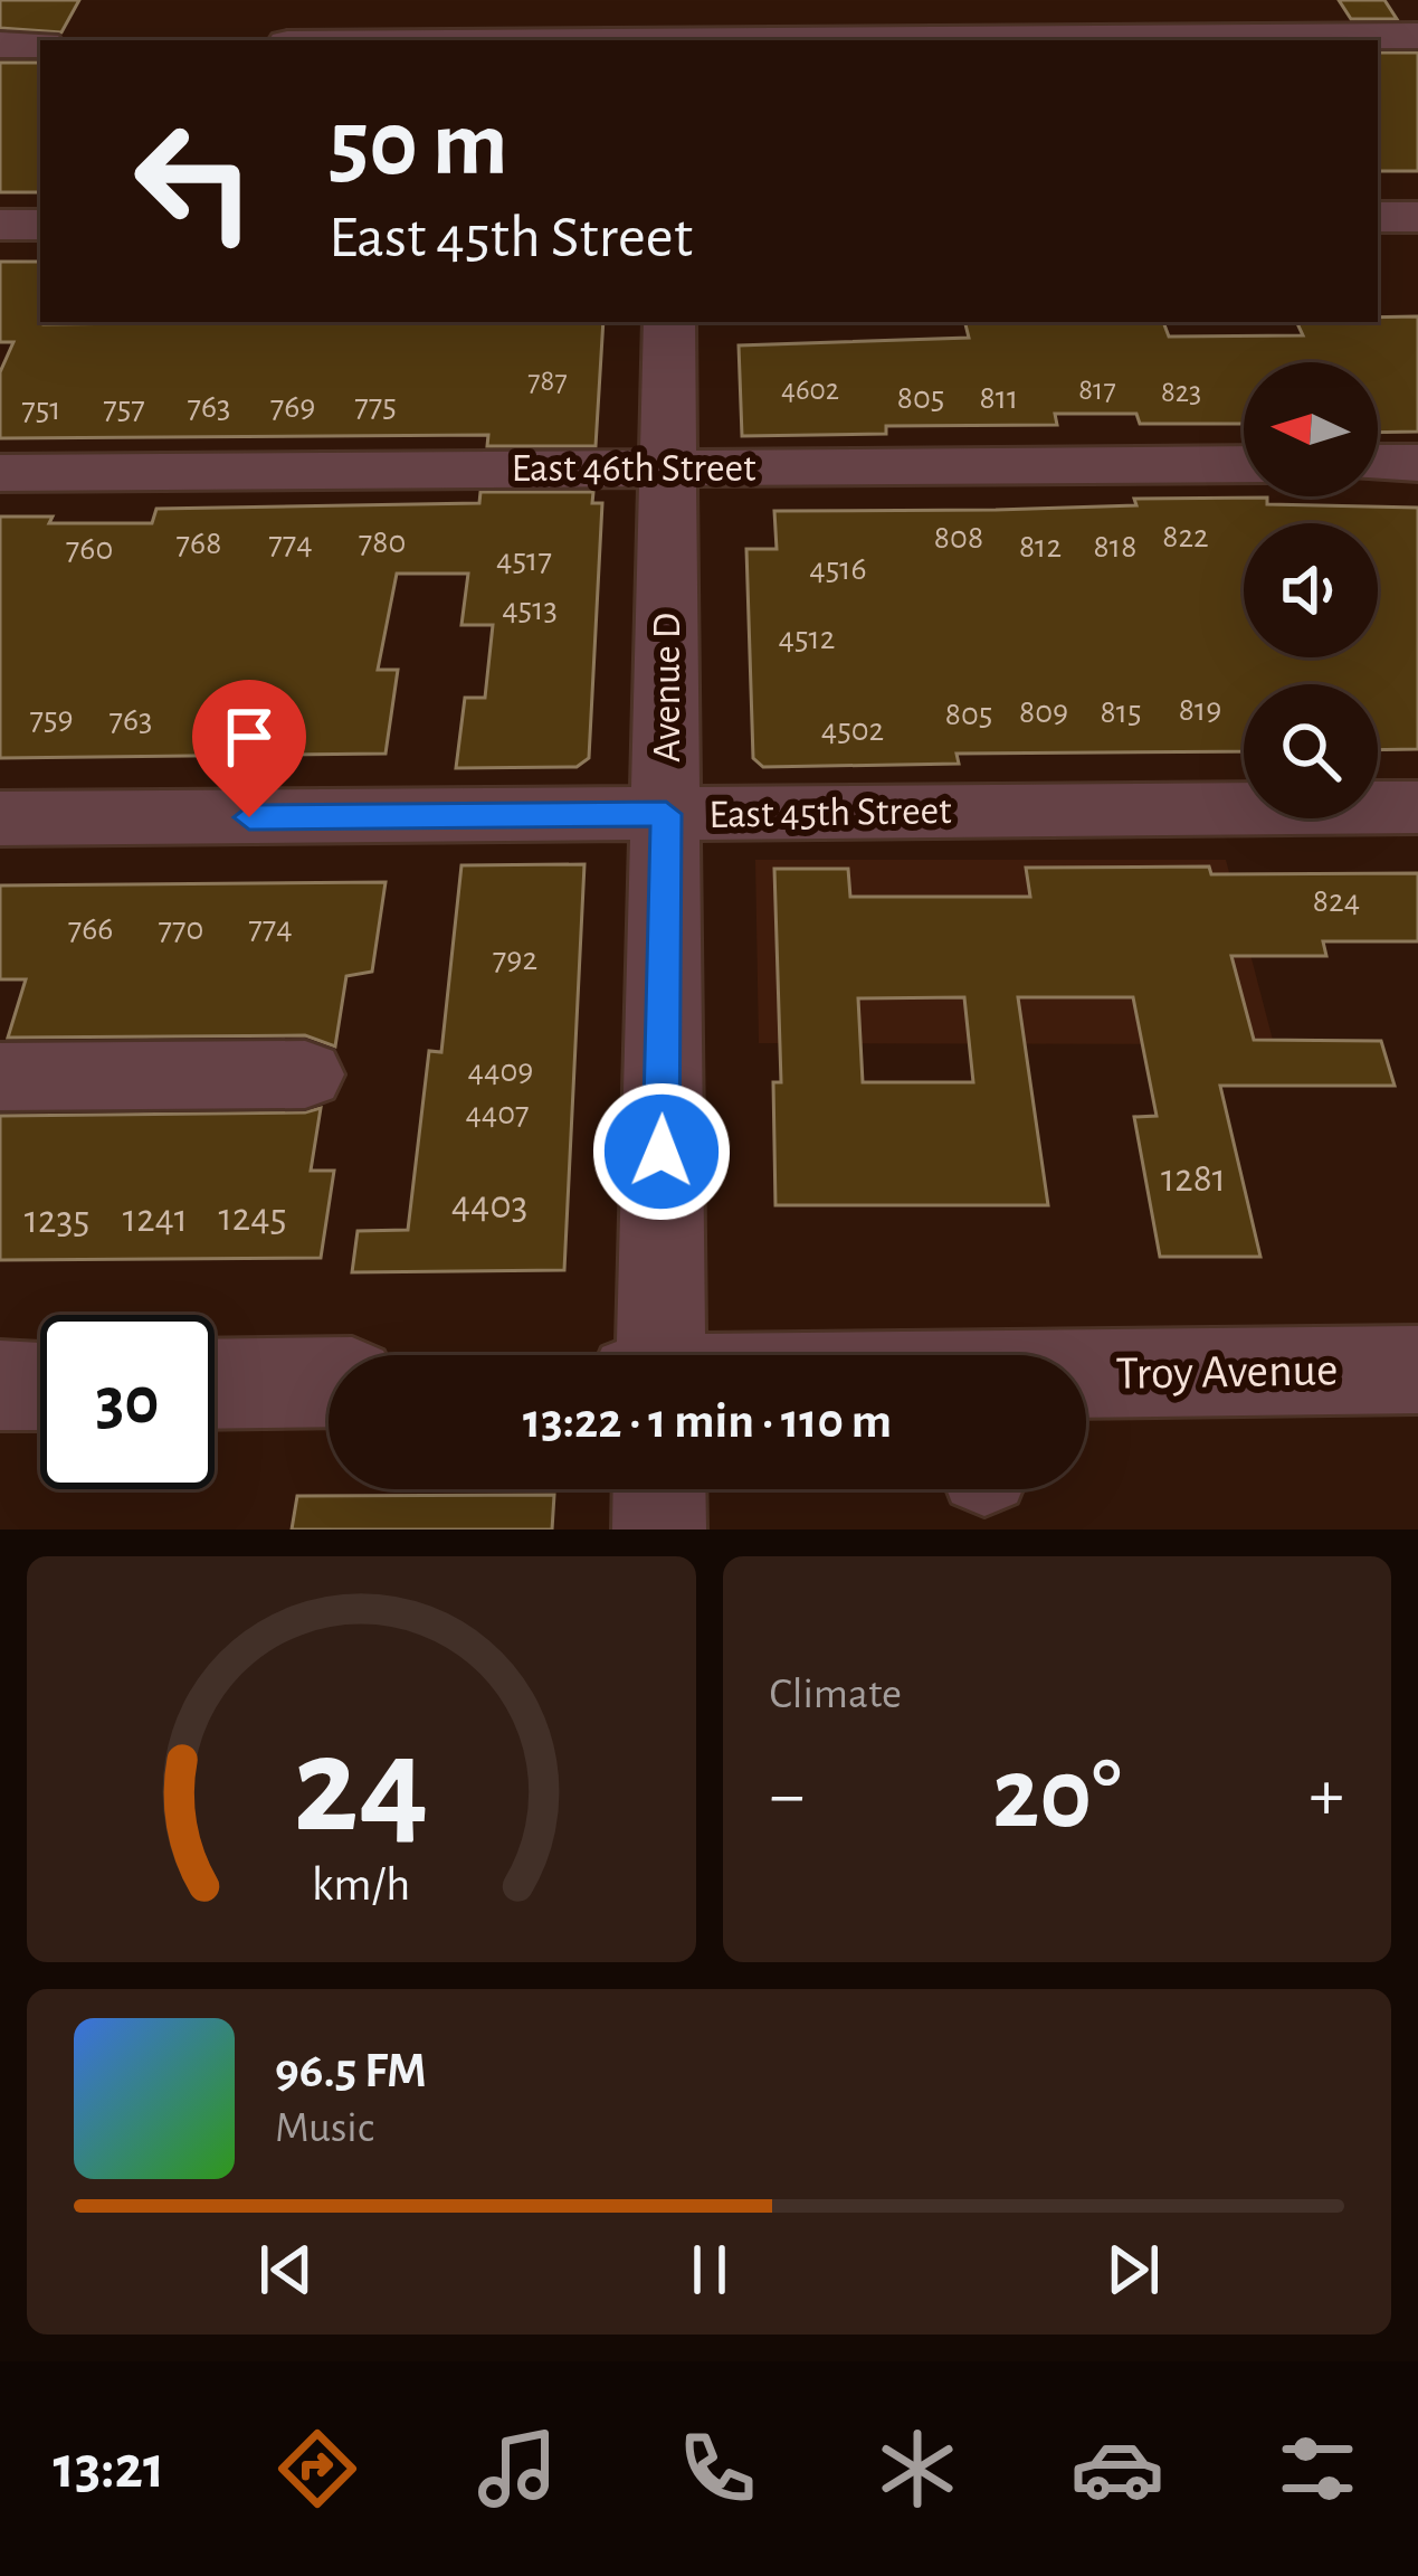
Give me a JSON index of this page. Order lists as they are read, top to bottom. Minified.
{"streets":{"street":["East 46th Street","Avenue D","East 45th Street","Troy Avenue"]},"crossings":[["East 46th Street","Avenue D"],["Avenue D","East 45th Street"]],"house_numbers":["787","4602","817","823","805","811","775","763","769","757","751","822","808","780","768","774","812","818","760","4517","4516","4513","4512","819","809","815","805","759","763","4502","824","774","766","770","792","4409","4407","1281","4403","1245","1241","1235"],"north":"left","page":{"turn":["50 m","East 45th Street"],"limit":"30","trip":"13:22 · 1 min · 110 m","tile":"Climate","heat":["−","20°","+"],"song":["96.5 FM","Music"],"tabs":"13:21","gauge":["24","km/h"]}}
